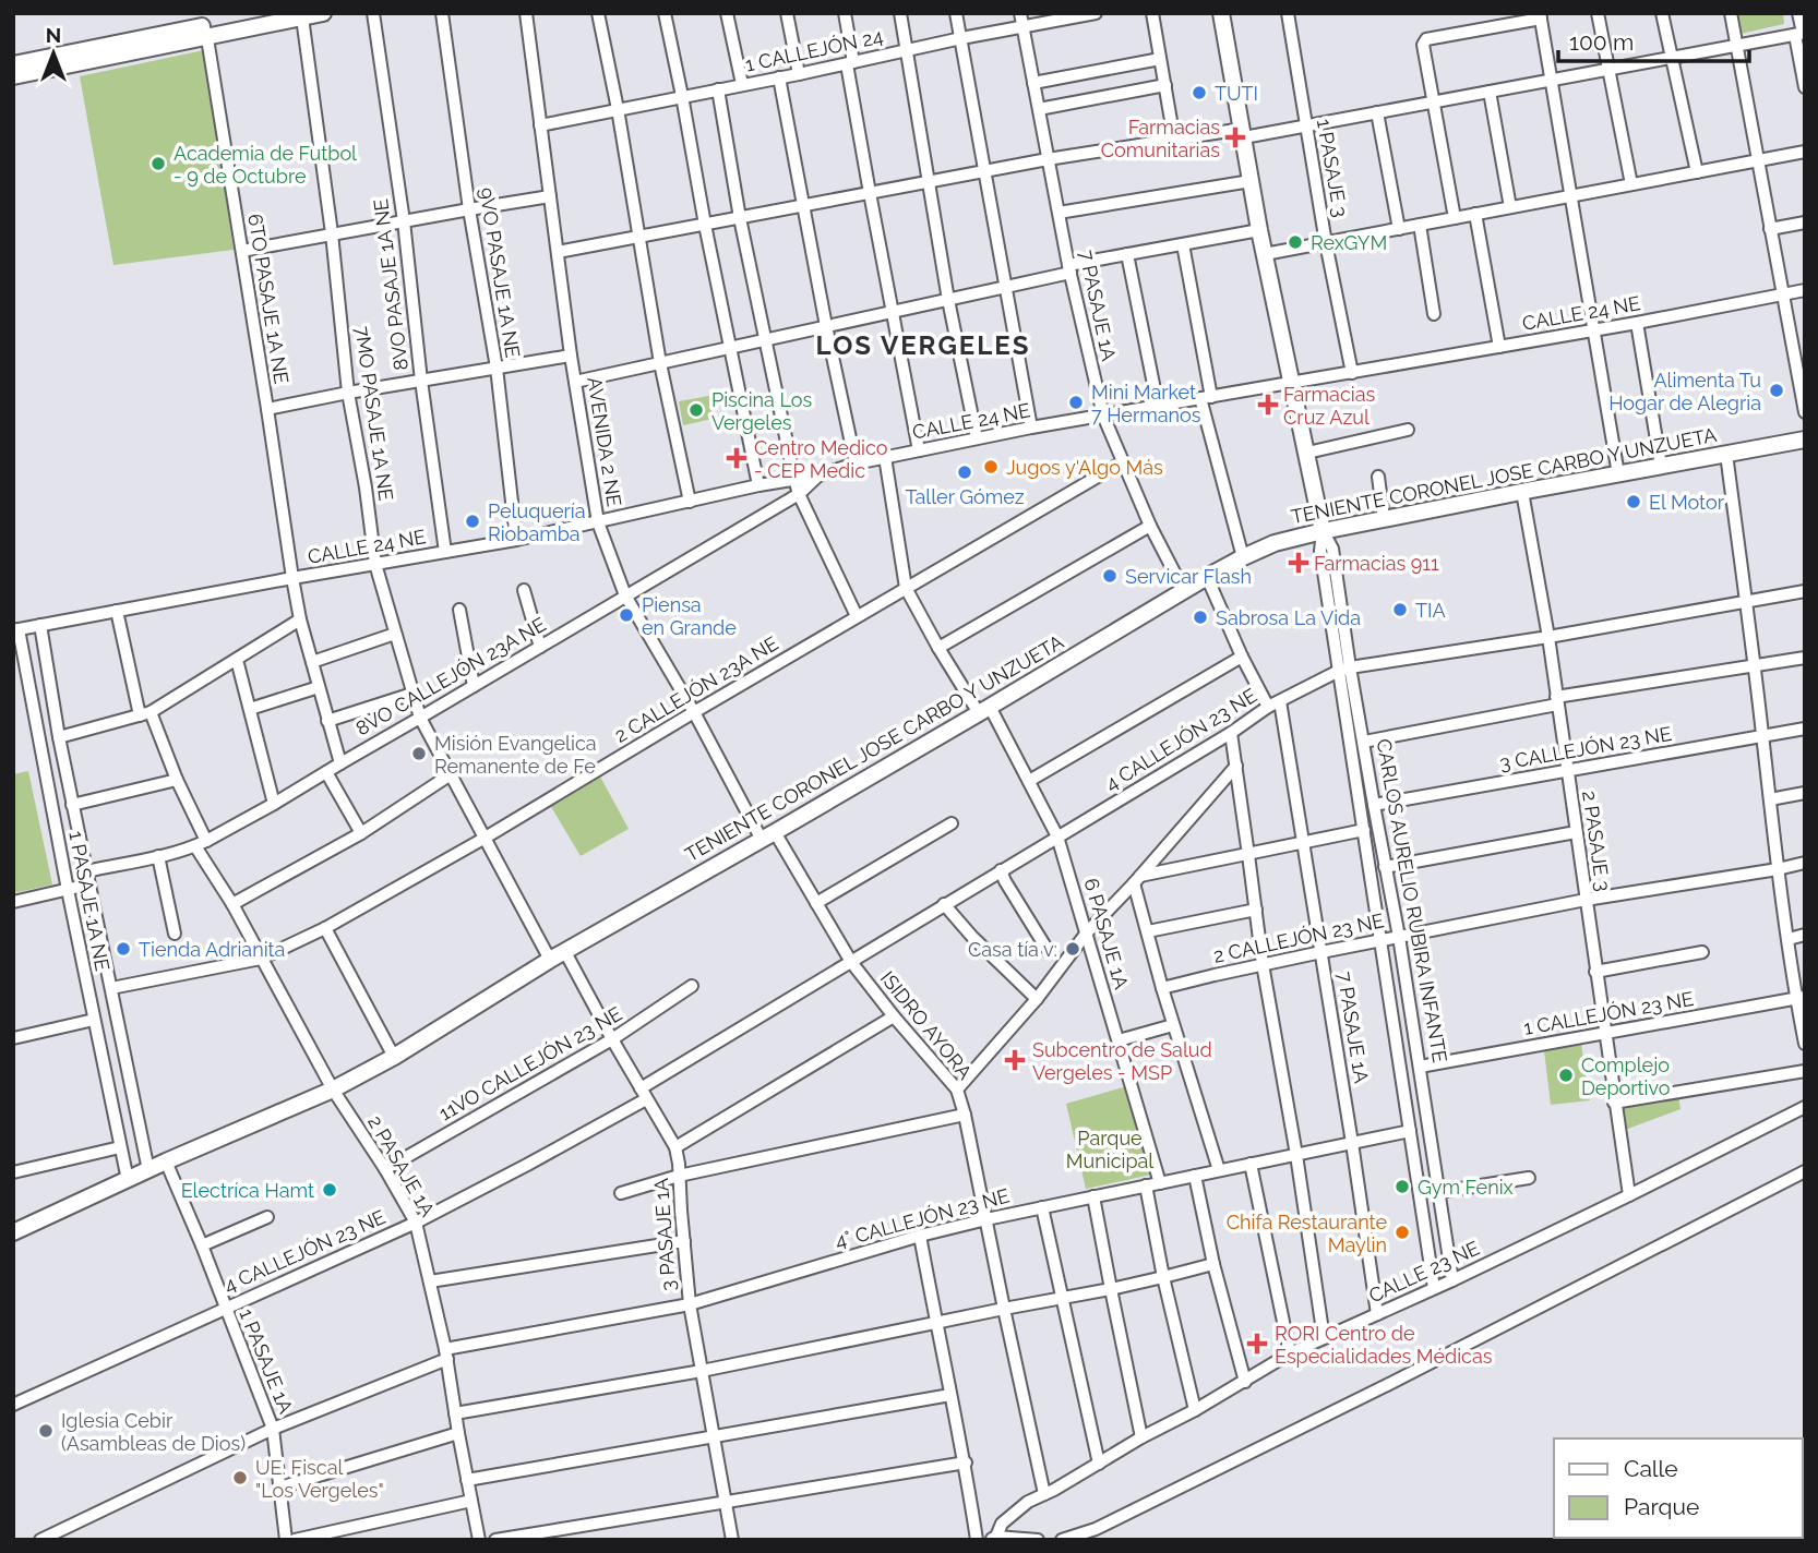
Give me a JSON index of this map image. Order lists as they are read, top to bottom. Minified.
{"streets":{"street":["1 CALLEJÓN 24","1 PASAJE 3","9VO PASAJE 1A NE","8VO PASAJE 1A NE","6TO PASAJE 1A NE","7 PASAJE 1A","CALLE 24 NE","7MO PASAJE 1A NE","AVENIDA 2 NE","TENIENTE CORONEL JOSE CARBO Y UNZUETA","8VO CALLEJÓN 23A NE","2 CALLEJÓN 23A NE","4 CALLEJÓN 23 NE","3 CALLEJÓN 23 NE","2 PASAJE 3","1 PASAJE 1A NE","CARLOS AURELIO RUBIRA INFANTE","6 PASAJE 1A","2 CALLEJÓN 23 NE","1 CALLEJÓN 23 NE","ISIDRO AYORA","11VO CALLEJÓN 23 NE","2 PASAJE 1A","4° CALLEJÓN 23 NE","3 PASAJE 1A","CALLE 23 NE","1 PASAJE 1A"]},"crossings":[["1 CALLEJÓN 24","7 PASAJE 1A"],["1 CALLEJÓN 24","AVENIDA 2 NE"],["1 PASAJE 3","CALLE 24 NE"],["9VO PASAJE 1A NE","CALLE 24 NE"],["8VO PASAJE 1A NE","CALLE 24 NE"],["6TO PASAJE 1A NE","CALLE 24 NE"],["6TO PASAJE 1A NE","8VO CALLEJÓN 23A NE"],["7 PASAJE 1A","CALLE 24 NE"],["7 PASAJE 1A","TENIENTE CORONEL JOSE CARBO Y UNZUETA"],["7 PASAJE 1A","2 CALLEJÓN 23A NE"],["7 PASAJE 1A","4 CALLEJÓN 23 NE"],["7 PASAJE 1A","2 CALLEJÓN 23 NE"],["7 PASAJE 1A","4° CALLEJÓN 23 NE"],["7 PASAJE 1A","CALLE 23 NE"],["CALLE 24 NE","7MO PASAJE 1A NE"],["CALLE 24 NE","AVENIDA 2 NE"],["CALLE 24 NE","8VO CALLEJÓN 23A NE"],["CALLE 24 NE","1 PASAJE 1A NE"],["CALLE 24 NE","6 PASAJE 1A"],["CALLE 24 NE","2 PASAJE 1A"],["7MO PASAJE 1A NE","TENIENTE CORONEL JOSE CARBO Y UNZUETA"],["7MO PASAJE 1A NE","8VO CALLEJÓN 23A NE"],["7MO PASAJE 1A NE","2 CALLEJÓN 23A NE"],["AVENIDA 2 NE","TENIENTE CORONEL JOSE CARBO Y UNZUETA"],["AVENIDA 2 NE","8VO CALLEJÓN 23A NE"],["AVENIDA 2 NE","2 CALLEJÓN 23A NE"],["AVENIDA 2 NE","ISIDRO AYORA"],["TENIENTE CORONEL JOSE CARBO Y UNZUETA","2 PASAJE 3"],["TENIENTE CORONEL JOSE CARBO Y UNZUETA","1 PASAJE 1A NE"],["TENIENTE CORONEL JOSE CARBO Y UNZUETA","6 PASAJE 1A"],["TENIENTE CORONEL JOSE CARBO Y UNZUETA","ISIDRO AYORA"],["TENIENTE CORONEL JOSE CARBO Y UNZUETA","2 PASAJE 1A"],["TENIENTE CORONEL JOSE CARBO Y UNZUETA","3 PASAJE 1A"],["TENIENTE CORONEL JOSE CARBO Y UNZUETA","1 PASAJE 1A"],["8VO CALLEJÓN 23A NE","1 PASAJE 1A NE"],["8VO CALLEJÓN 23A NE","2 PASAJE 1A"],["2 CALLEJÓN 23A NE","1 PASAJE 1A NE"],["2 CALLEJÓN 23A NE","6 PASAJE 1A"],["2 CALLEJÓN 23A NE","2 PASAJE 1A"],["4 CALLEJÓN 23 NE","2 PASAJE 3"],["4 CALLEJÓN 23 NE","CARLOS AURELIO RUBIRA INFANTE"],["4 CALLEJÓN 23 NE","6 PASAJE 1A"],["4 CALLEJÓN 23 NE","ISIDRO AYORA"],["4 CALLEJÓN 23 NE","2 PASAJE 1A"],["4 CALLEJÓN 23 NE","3 PASAJE 1A"],["4 CALLEJÓN 23 NE","1 PASAJE 1A"],["3 CALLEJÓN 23 NE","2 PASAJE 3"],["3 CALLEJÓN 23 NE","CARLOS AURELIO RUBIRA INFANTE"],["2 PASAJE 3","2 CALLEJÓN 23 NE"],["2 PASAJE 3","1 CALLEJÓN 23 NE"],["2 PASAJE 3","CALLE 23 NE"],["CARLOS AURELIO RUBIRA INFANTE","2 CALLEJÓN 23 NE"],["CARLOS AURELIO RUBIRA INFANTE","1 CALLEJÓN 23 NE"],["CARLOS AURELIO RUBIRA INFANTE","4° CALLEJÓN 23 NE"],["CARLOS AURELIO RUBIRA INFANTE","CALLE 23 NE"],["6 PASAJE 1A","4° CALLEJÓN 23 NE"],["ISIDRO AYORA","4° CALLEJÓN 23 NE"],["ISIDRO AYORA","CALLE 23 NE"],["11VO CALLEJÓN 23 NE","2 PASAJE 1A"],["11VO CALLEJÓN 23 NE","3 PASAJE 1A"],["2 PASAJE 1A","4° CALLEJÓN 23 NE"],["4° CALLEJÓN 23 NE","3 PASAJE 1A"]],"districts":["LOS VERGELES"],"parks":["Parque Municipal"],"places":{"other":["TUTI","Academia de Futbol - 9 de Octubre","RexGYM","Alimenta Tu Hogar de Alegria","Mini Market 7 Hermanos","Piscina Los Vergeles","Jugos y'Algo Más","Taller Gómez","El Motor","Peluquería Riobamba","Servicar Flash","TIA","Piensa en Grande","Sabrosa La Vida","Misión Evangelica Remanente de Fe","Tienda Adrianita","Casa tía v:","Complejo Deportivo","Gym Fenix","Electríca Hamt","Chifa Restaurante Maylin","Iglesia Cebir (Asambleas de Dios)","UE. Fiscal \"Los Vergeles\""],"health":["Farmacias Comunitarias","Farmacias Cruz Azul","Centro Medico - CEP Medic","Farmacias 911","Subcentro de Salud Vergeles - MSP","RORI Centro de Especialidades Médicas"]},"legend":["Calle","Parque"],"scale_bar":"100 m","north":"top"}
